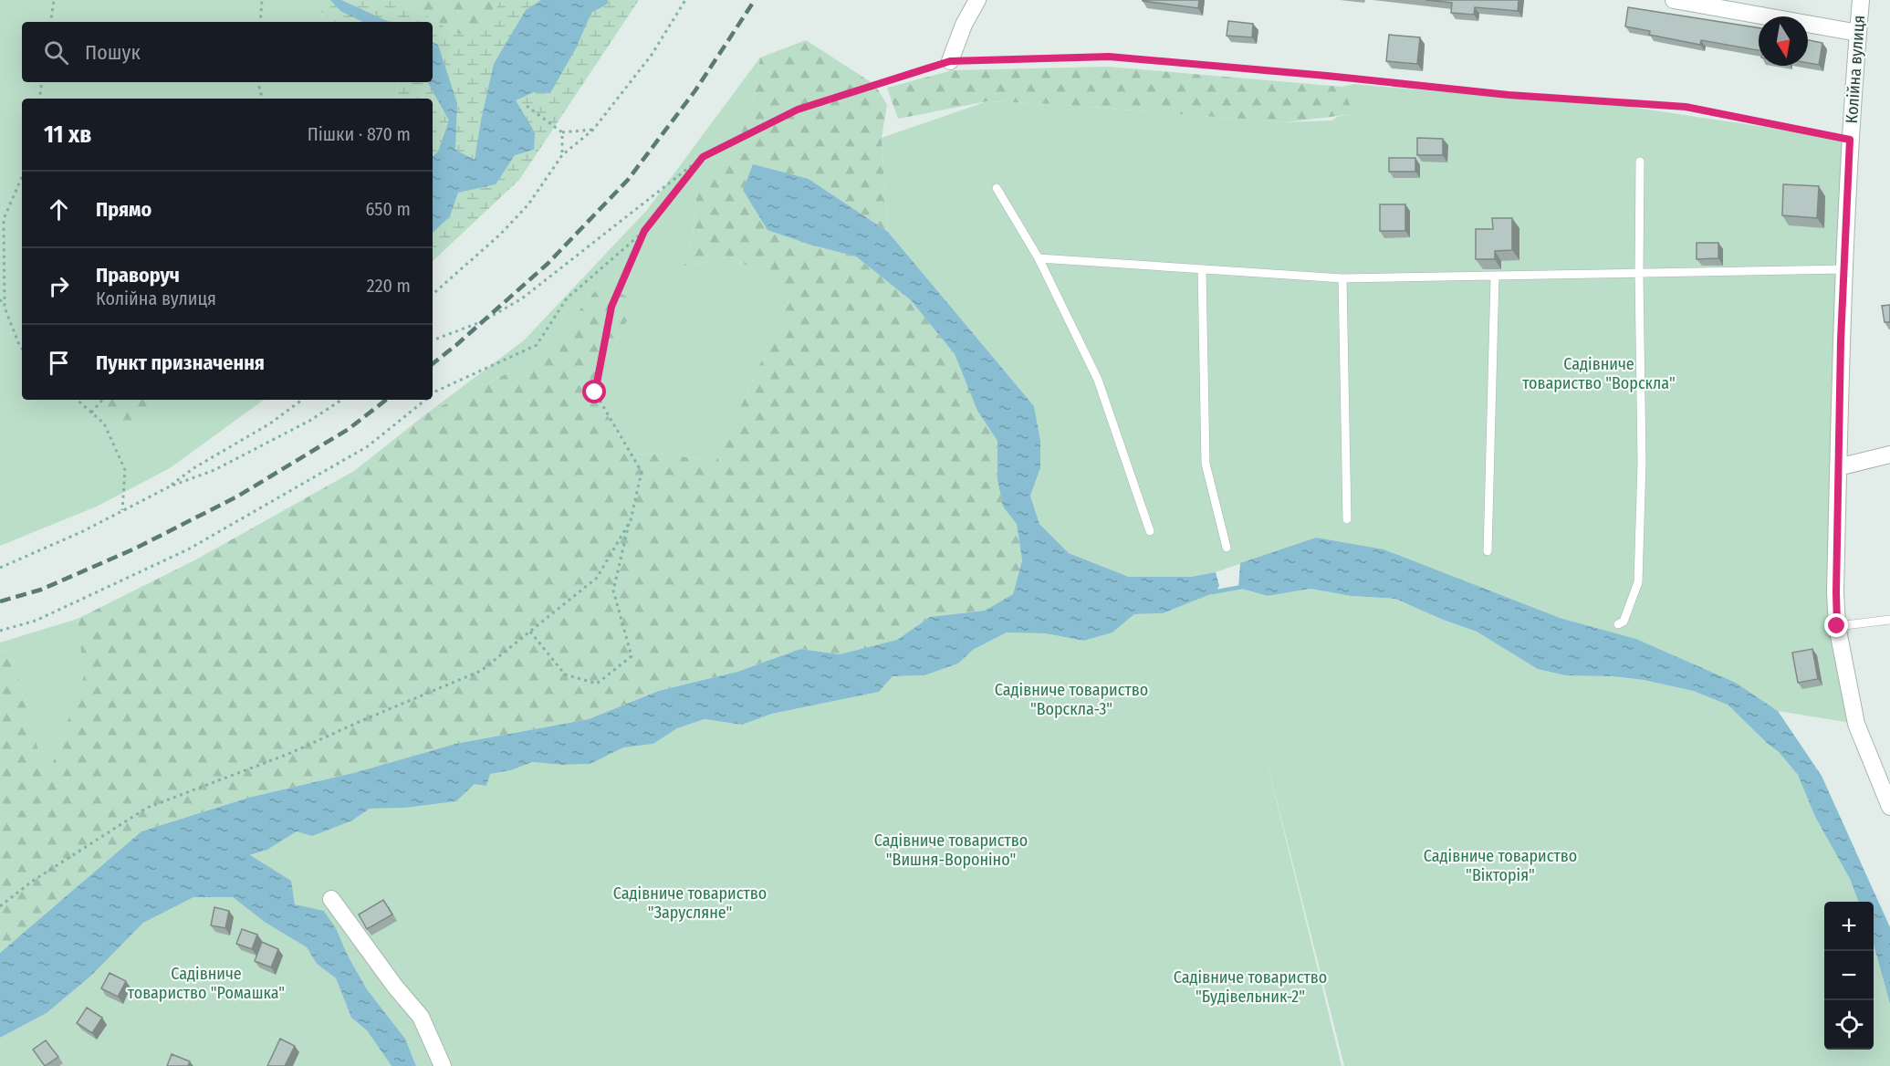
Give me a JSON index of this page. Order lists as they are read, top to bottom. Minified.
{"streets":{"street":["Колійна вулиця"]},"parks":["Садівниче товариство \"Ворскла\"","Садівниче товариство \"Ворскла-3\"","Садівниче товариство \"Вишня-Вороніно\"","Садівниче товариство \"Вікторія\"","Садівниче товариство \"Зарусляне\"","Садівниче товариство \"Ромашка\"","Садівниче товариство \"Будівельник-2\""],"north":"bottom","page":{"search":"Пошук","heading":["11 хв","Пішки · 870 m"],"list":[["Прямо","650 m"],["Праворуч","Колійна вулиця","220 m"],"Пункт призначення"],"map_buttons":["+","−"]}}
